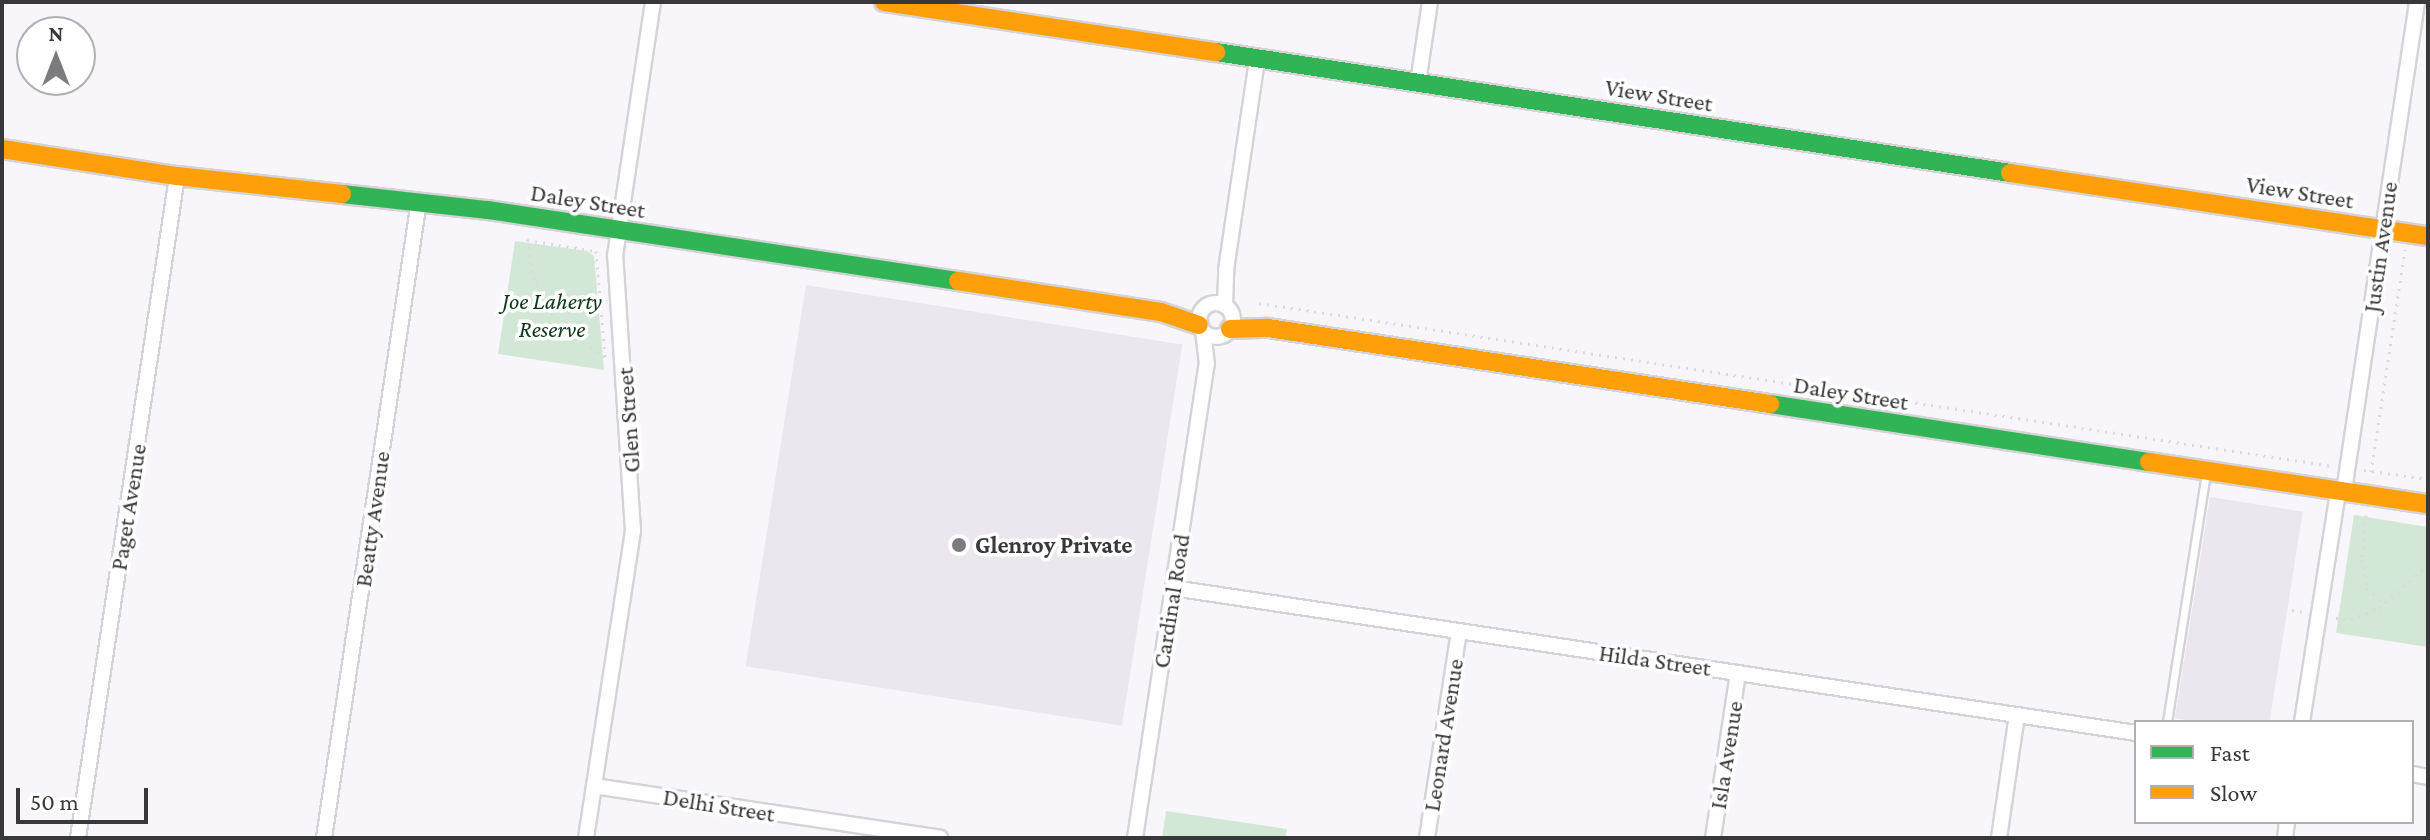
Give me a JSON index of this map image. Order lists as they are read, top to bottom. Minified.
{"streets":{"street":["View Street","Daley Street","Justin Avenue","Glen Street","Paget Avenue","Beatty Avenue","Cardinal Road","Hilda Street","Leonard Avenue","Isla Avenue","Delhi Street"]},"crossings":[["View Street","Justin Avenue"],["View Street","Cardinal Road"],["Daley Street","Justin Avenue"],["Daley Street","Glen Street"],["Daley Street","Paget Avenue"],["Daley Street","Beatty Avenue"],["Daley Street","Cardinal Road"],["Glen Street","Delhi Street"],["Cardinal Road","Hilda Street"],["Hilda Street","Leonard Avenue"],["Hilda Street","Isla Avenue"]],"parks":["Joe Laherty Reserve"],"places":["Glenroy Private"],"legend":["Fast","Slow"],"scale_bar":"50 m","north":"top"}
